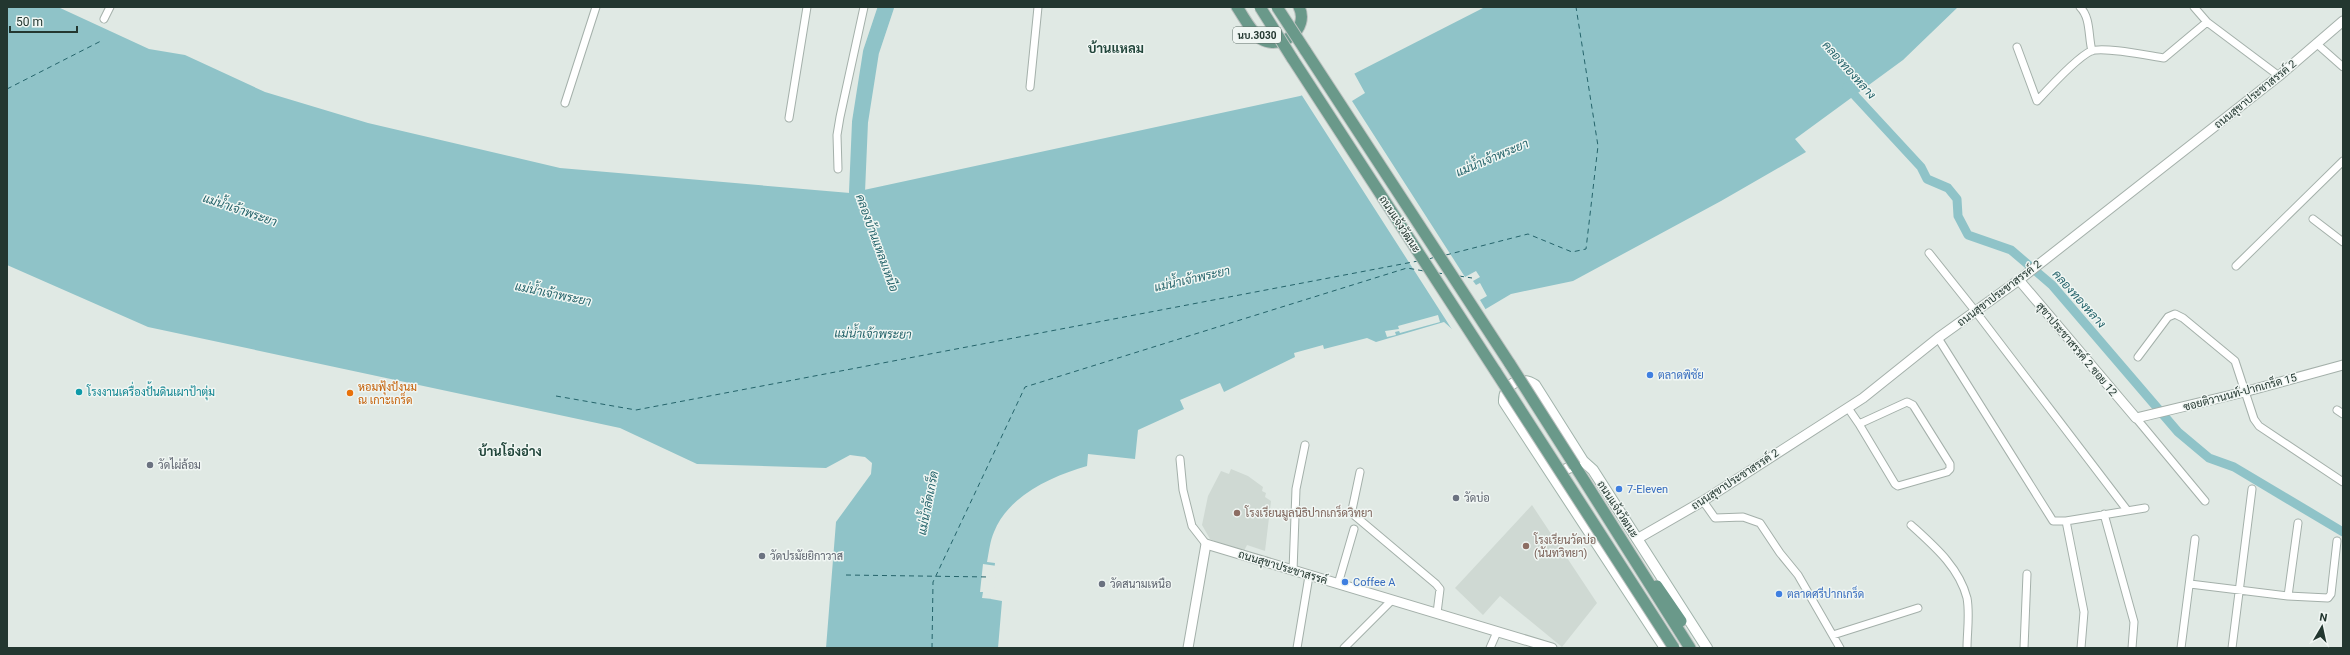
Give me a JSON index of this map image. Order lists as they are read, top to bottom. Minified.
{"streets":{"main road":["นบ.3030","ถนนแจ้งวัฒนะ"],"street":["ถนนสุขาประชาสรรค์ 2","สุขาประชาสรรค์ 2 ซอย 12","ซอยติวานนท์-ปากเกร็ด 15","ถนนสุขาประชาสรรค์"]},"crossings":[["ถนนสุขาประชาสรรค์ 2","ถนนแจ้งวัฒนะ"],["ถนนสุขาประชาสรรค์ 2","สุขาประชาสรรค์ 2 ซอย 12"],["สุขาประชาสรรค์ 2 ซอย 12","ซอยติวานนท์-ปากเกร็ด 15"]],"districts":["บ้านแหลม","บ้านโอ่งอ่าง"],"water":["คลองทองหลาง","แม่น้ำเจ้าพระยา","คลองบ้านแหลมเหนือ","แม่น้ำลัดเกร็ด"],"places":["ตลาดพิชัย","โรงงานเครื่องปั้นดินเผาป้าตุ่ม","หอมฟุ้งปังนม ณ เกาะเกร็ด","วัดไผ่ล้อม","7-Eleven","วัดบ่อ","โรงเรียนมูลนิธิปากเกร็ดวิทยา","โรงเรียนวัดบ่อ (นันทวิทยา)","วัดปรมัยยิกาวาส","Coffee A","วัดสนามเหนือ","ตลาดศรีปากเกร็ด"],"scale_bar":"50 m","north":"top"}
